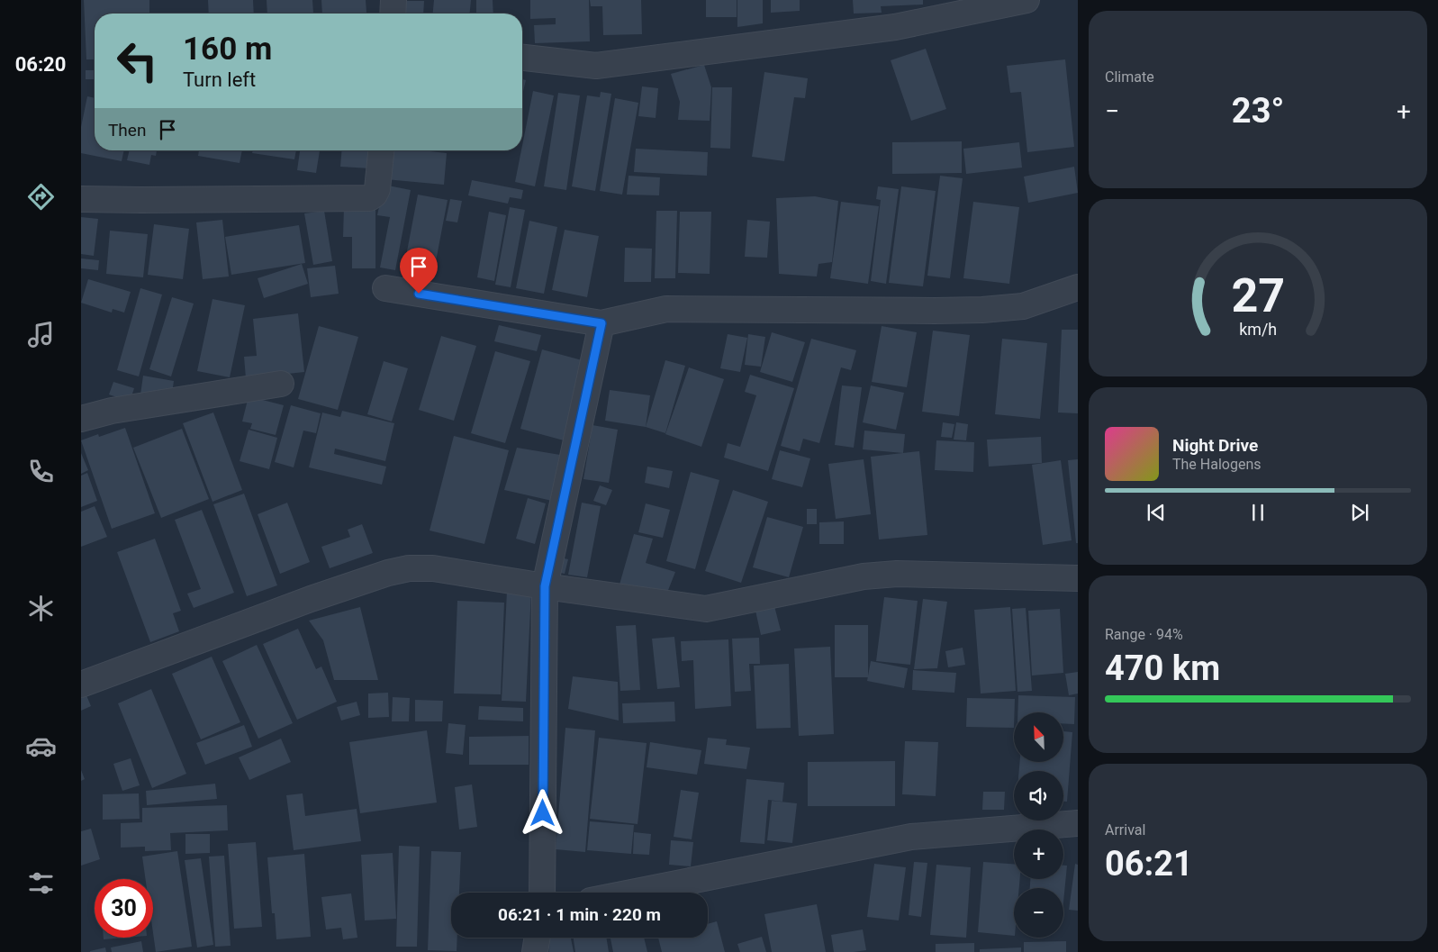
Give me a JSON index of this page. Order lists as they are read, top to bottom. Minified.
{"north":"top left","page":{"tabs":"06:20","tile":["Climate",["Range · 94%","470 km"],["Arrival","06:21"]],"turn":["160 m","Turn left"],"heat":["−","23°","+"],"then":"Then","song":["Night Drive","The Halogens"],"map_buttons":["+","−"],"limit":"30","trip":"06:21 · 1 min · 220 m","gauge":["27","km/h"]}}
